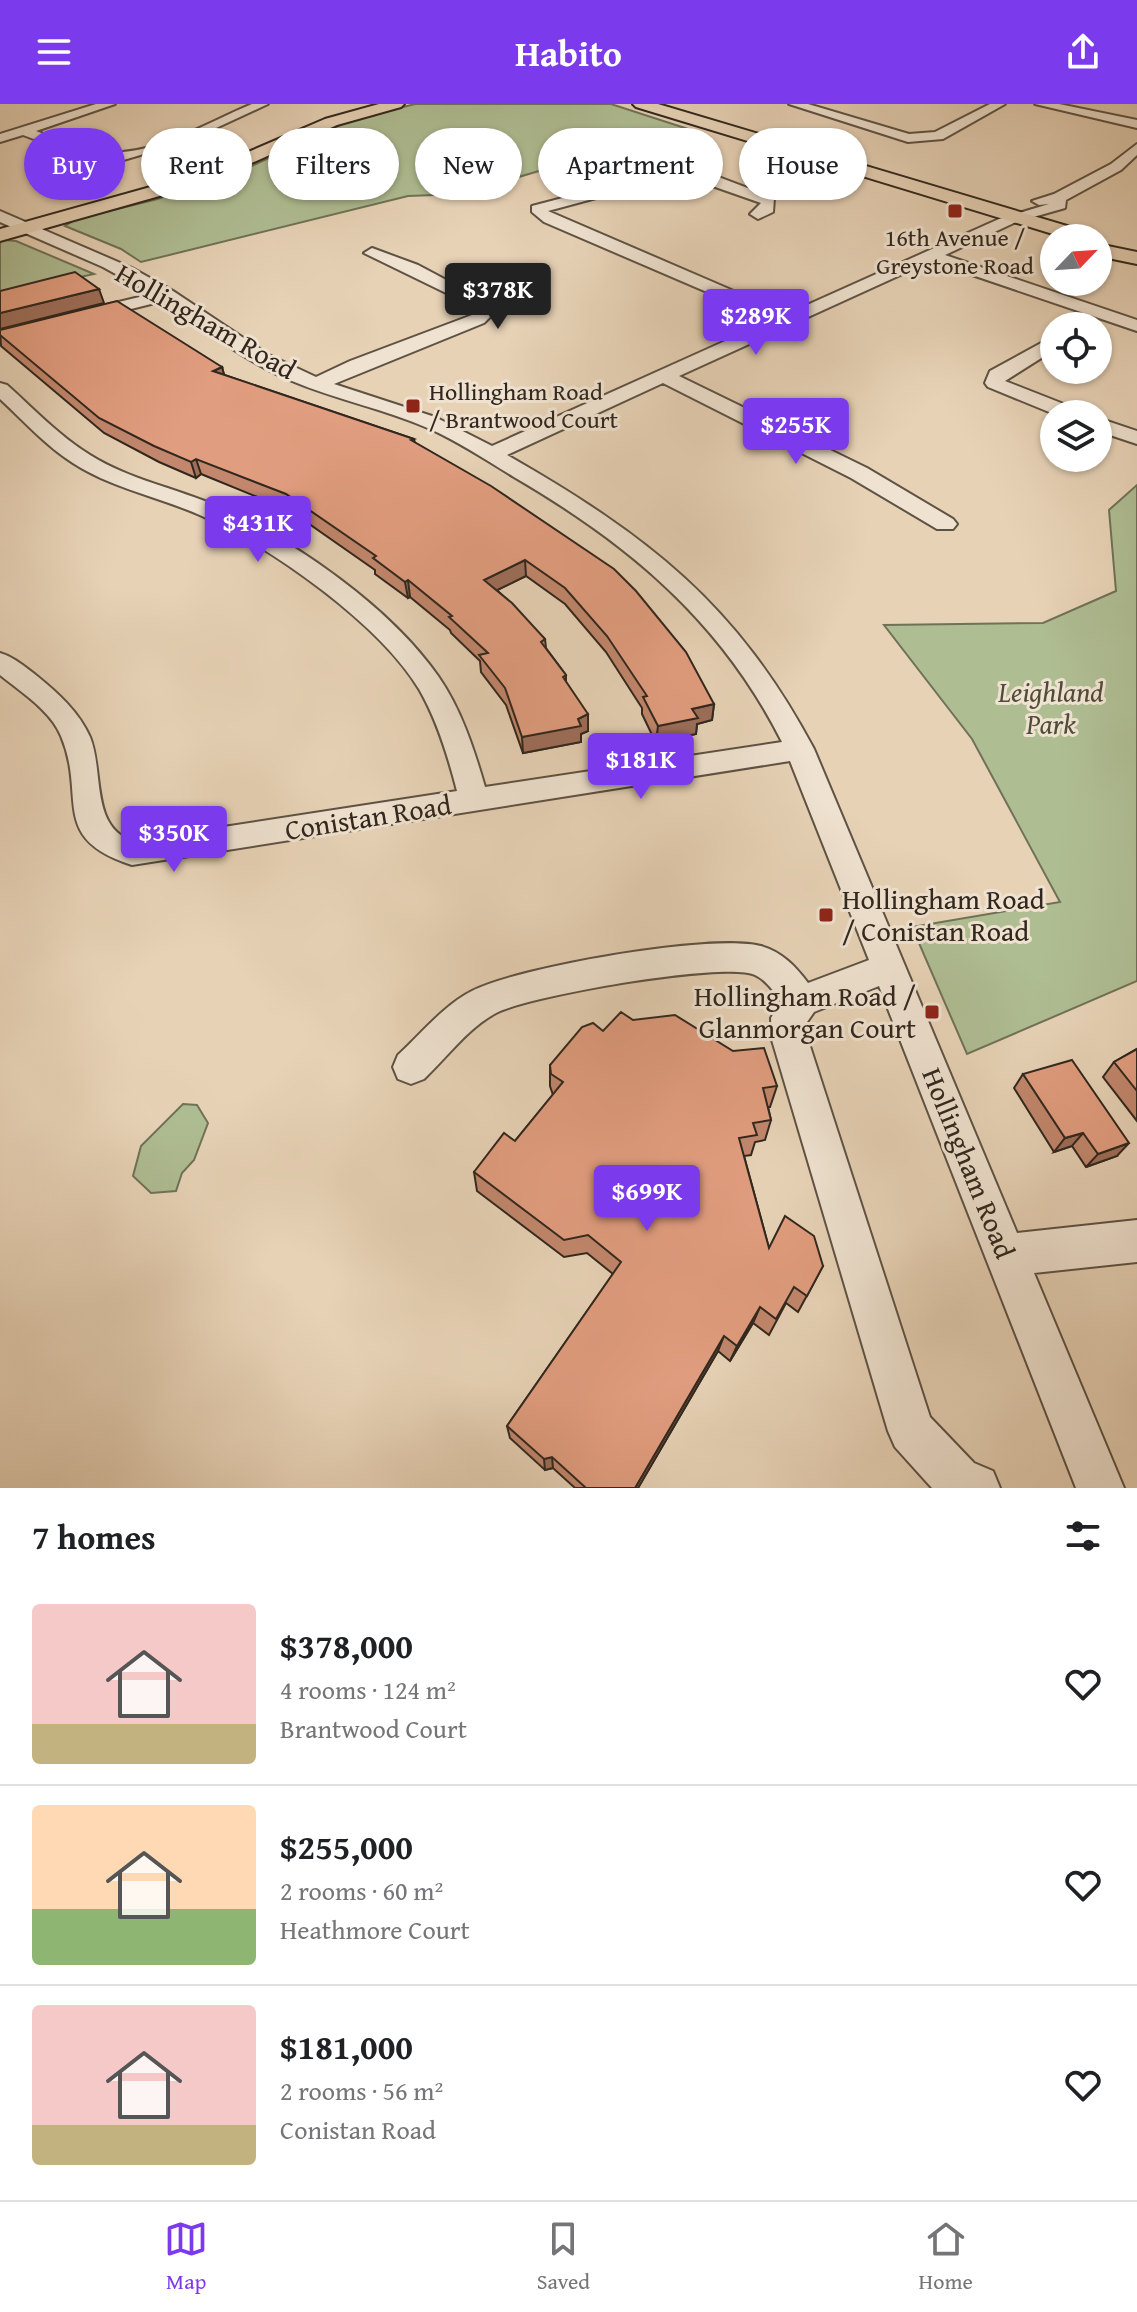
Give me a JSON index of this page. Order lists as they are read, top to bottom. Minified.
{"streets":{"street":["Hollingham Road","Conistan Road"]},"crossings":[["Hollingham Road","Conistan Road"]],"parks":["Leighland Park"],"places":{"transit":["16th Avenue / Greystone Road","Hollingham Road / Brantwood Court","Hollingham Road / Conistan Road","Hollingham Road / Glanmorgan Court"]},"north":"top right","page":{"header":"Habito","chip":["Buy","Rent","Filters","New","Apartment","House"],"price":["$378K","$289K","$255K","$431K","$181K","$350K","$699K"],"heading":"7 homes","list":[{"name":"$378,000","note":"4 rooms · 124 m² · Brantwood Court"},{"name":"$255,000","note":"2 rooms · 60 m² · Heathmore Court"},{"name":"$181,000","note":"2 rooms · 56 m² · Conistan Road"}],"tabs":["Map","Saved","Home"]}}
